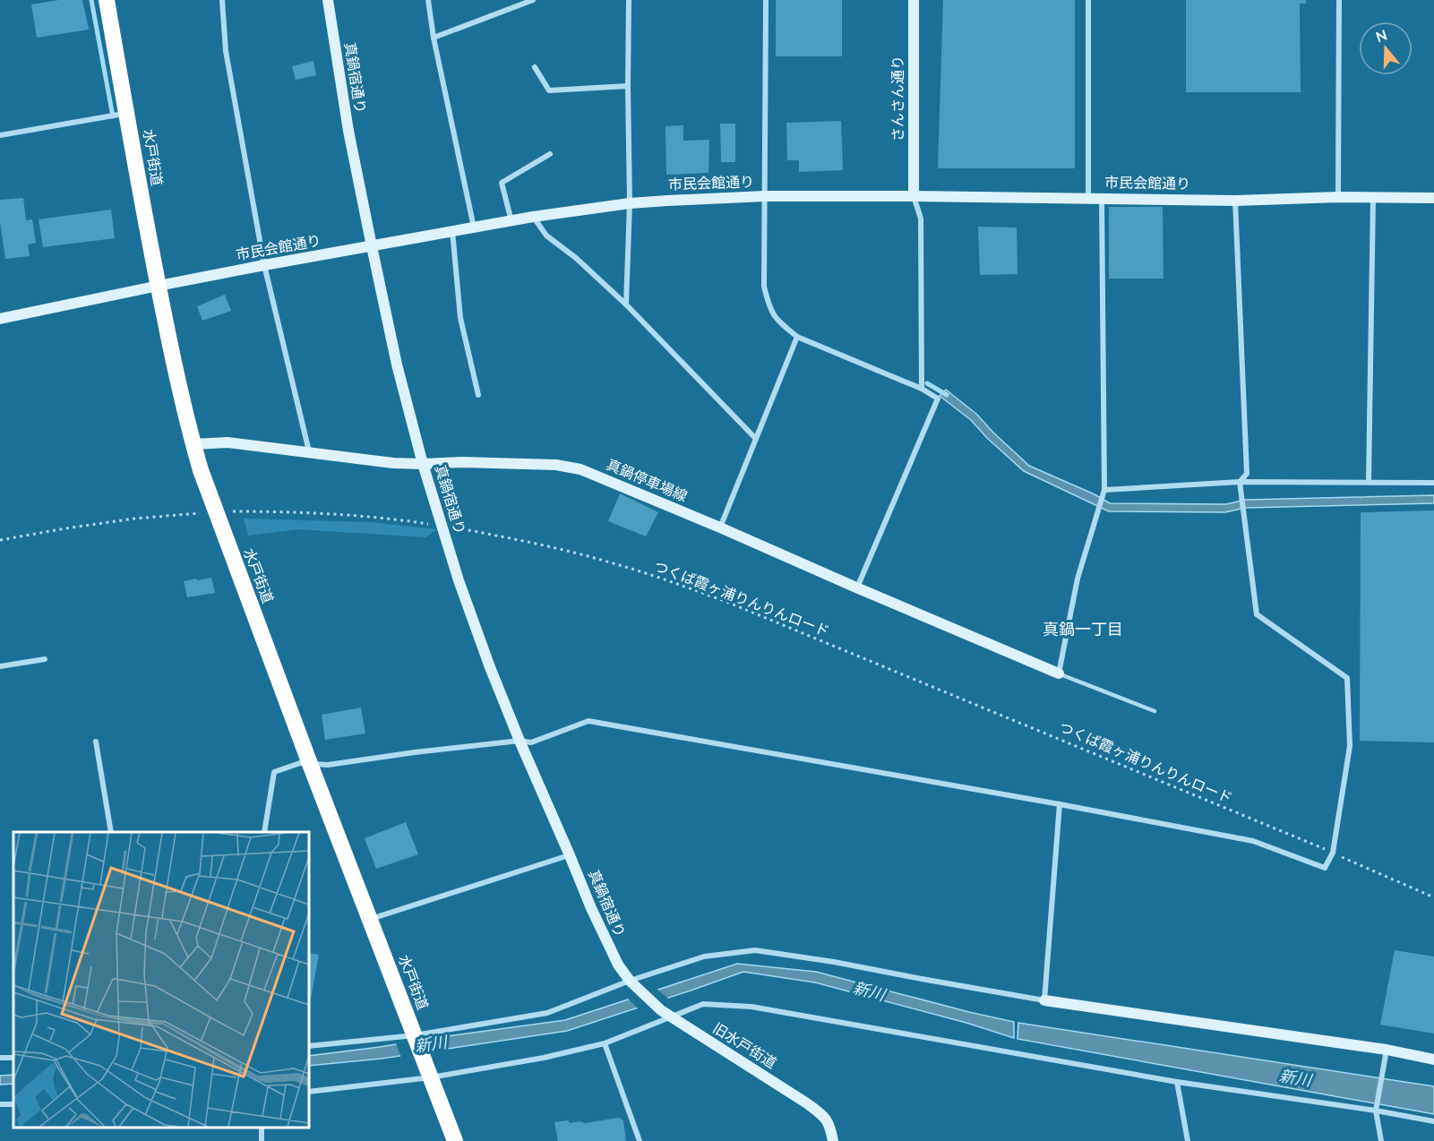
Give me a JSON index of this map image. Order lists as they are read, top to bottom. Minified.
{"streets":{"highway":["水戸街道"],"street":["真鍋宿通り","さんさん通り","市民会館通り","真鍋停車場線","旧水戸街道"],"path":["つくば霞ヶ浦りんりんロード"]},"crossings":[["真鍋宿通り","市民会館通り"],["真鍋宿通り","真鍋停車場線"],["真鍋宿通り","つくば霞ヶ浦りんりんロード"],["真鍋宿通り","旧水戸街道"],["さんさん通り","市民会館通り"],["水戸街道","市民会館通り"],["水戸街道","真鍋停車場線"],["水戸街道","つくば霞ヶ浦りんりんロード"]],"districts":["真鍋一丁目"],"water":["新川"],"north":"top"}
